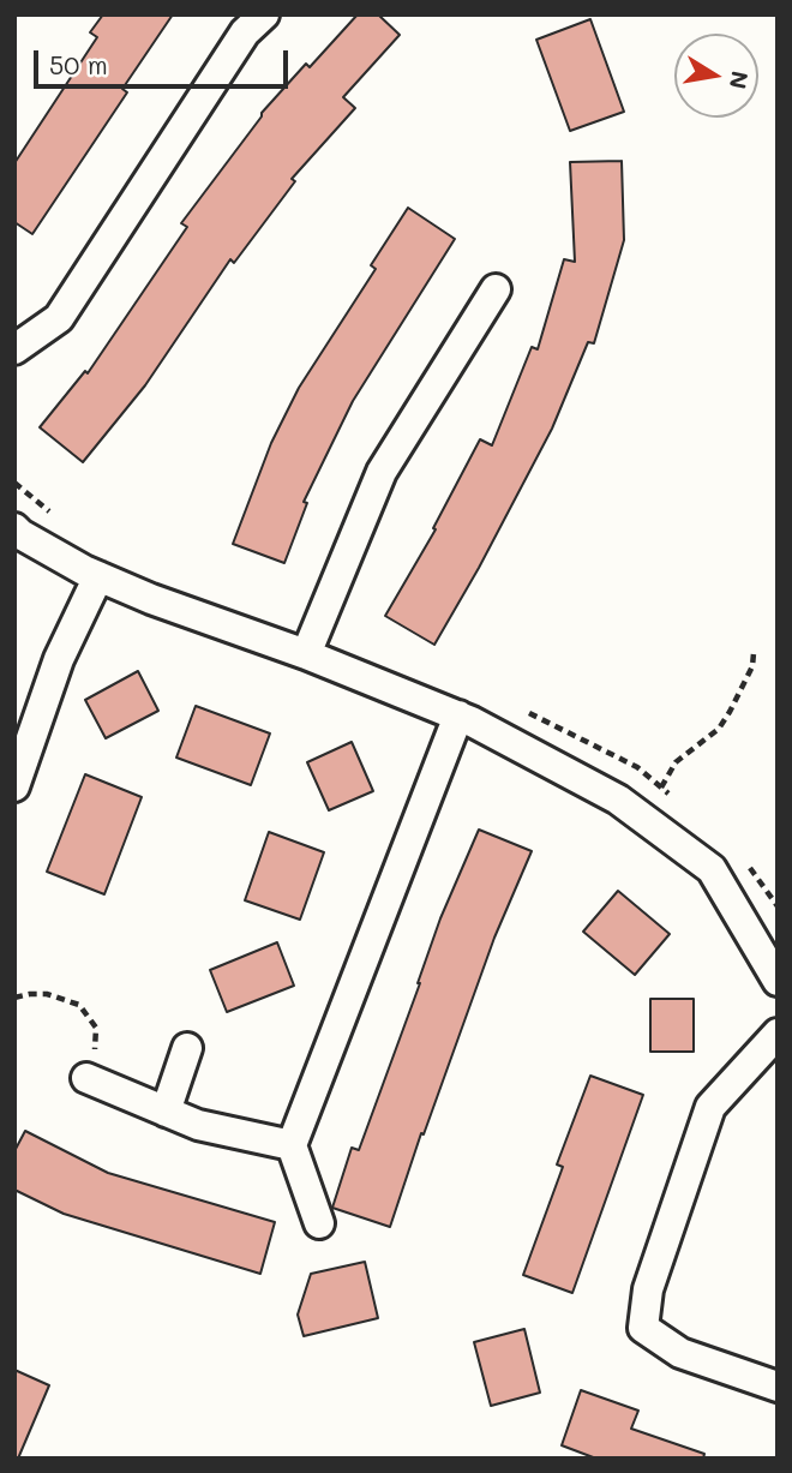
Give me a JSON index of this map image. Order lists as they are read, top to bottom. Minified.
{"scale_bar":"50 m","north":"right"}
